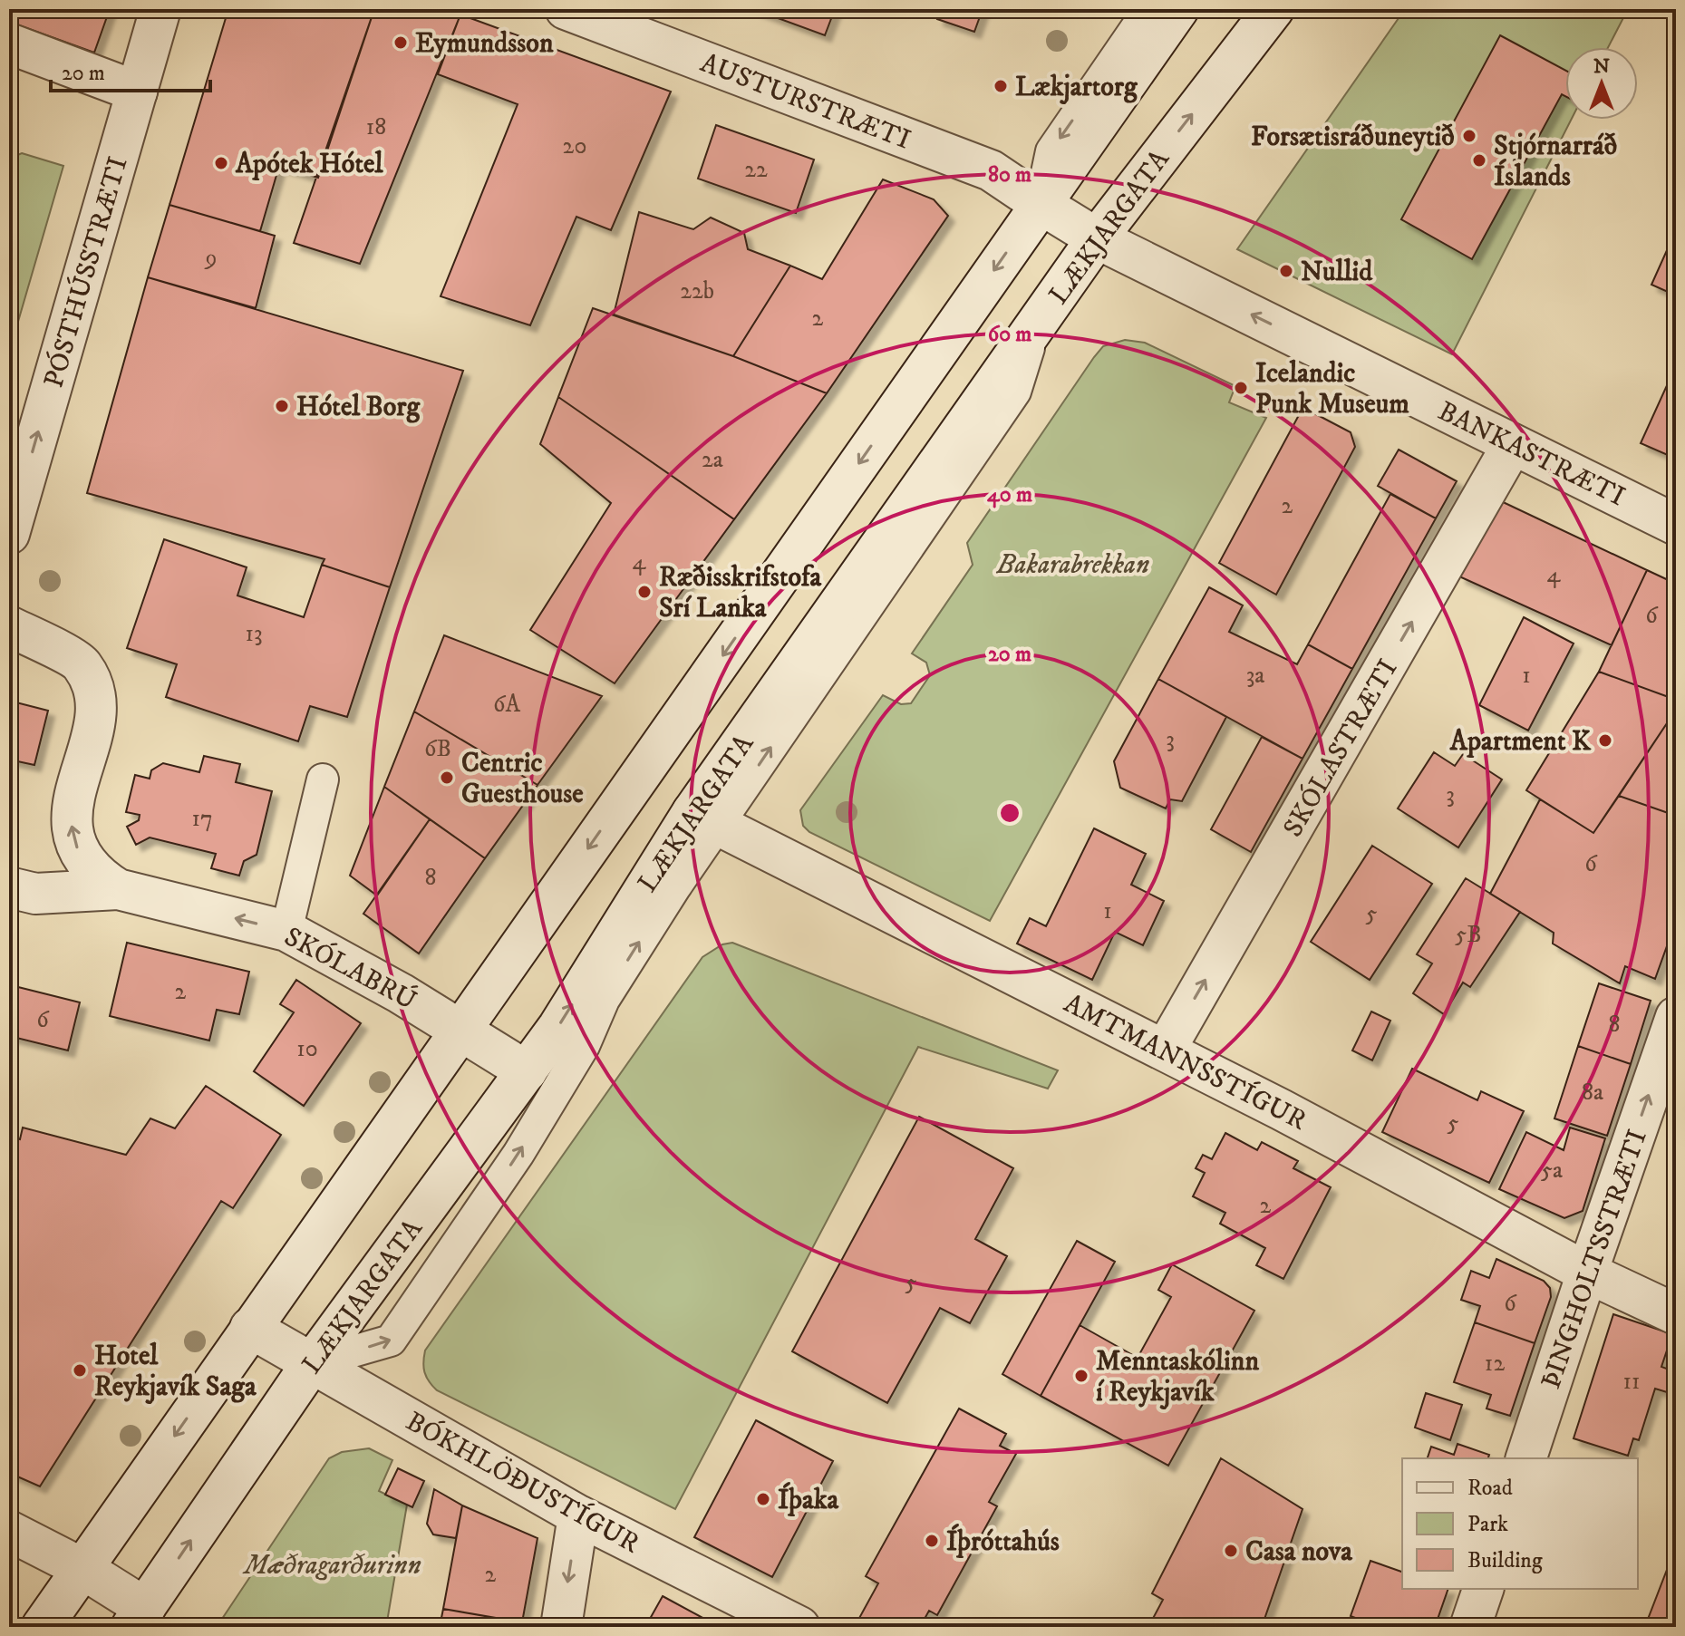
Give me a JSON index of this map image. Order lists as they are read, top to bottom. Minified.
{"streets":{"street":["AUSTURSTRÆTI","LÆKJARGATA","PÓSTHÚSSTRÆTI","BANKASTRÆTI","SKÓLASTRÆTI","SKÓLABRÚ","AMTMANNSSTÍGUR","ÞINGHOLTSSTRÆTI","BÓKHLÖÐUSTÍGUR"]},"crossings":[["AUSTURSTRÆTI","BANKASTRÆTI"],["LÆKJARGATA","BANKASTRÆTI"],["LÆKJARGATA","SKÓLABRÚ"],["LÆKJARGATA","AMTMANNSSTÍGUR"],["LÆKJARGATA","BÓKHLÖÐUSTÍGUR"],["BANKASTRÆTI","SKÓLASTRÆTI"],["SKÓLASTRÆTI","AMTMANNSSTÍGUR"],["AMTMANNSSTÍGUR","ÞINGHOLTSSTRÆTI"]],"one_way":["PÓSTHÚSSTRÆTI","BANKASTRÆTI","SKÓLASTRÆTI","SKÓLABRÚ","ÞINGHOLTSSTRÆTI"],"parks":["Bakarabrekkan","Mæðragarðurinn"],"places":["Eymundsson","Lækjartorg","Forsætisráðuneytið","Stjórnarráð Íslands","Apótek Hótel","Nullid","Icelandic Punk Museum","Hótel Borg","Ræðisskrifstofa Srí Lanka","Apartment K","Centric Guesthouse","Hotel Reykjavík Saga","Menntaskólinn í Reykjavík","Íþaka","Íþróttahús","Casa nova"],"house_numbers":["18","20","22","9","22b","2","2a","2","4","4","6","13","3a","1","6A","3","6B","3","17","6","8","1","5","5B","2","6","8","10","8a","5","5a","2","5","6","12","11","2"],"legend":["Road","Park","Building"],"scale_bar":"20 m","north":"top","rings":["80 m","60 m","40 m","20 m"]}
